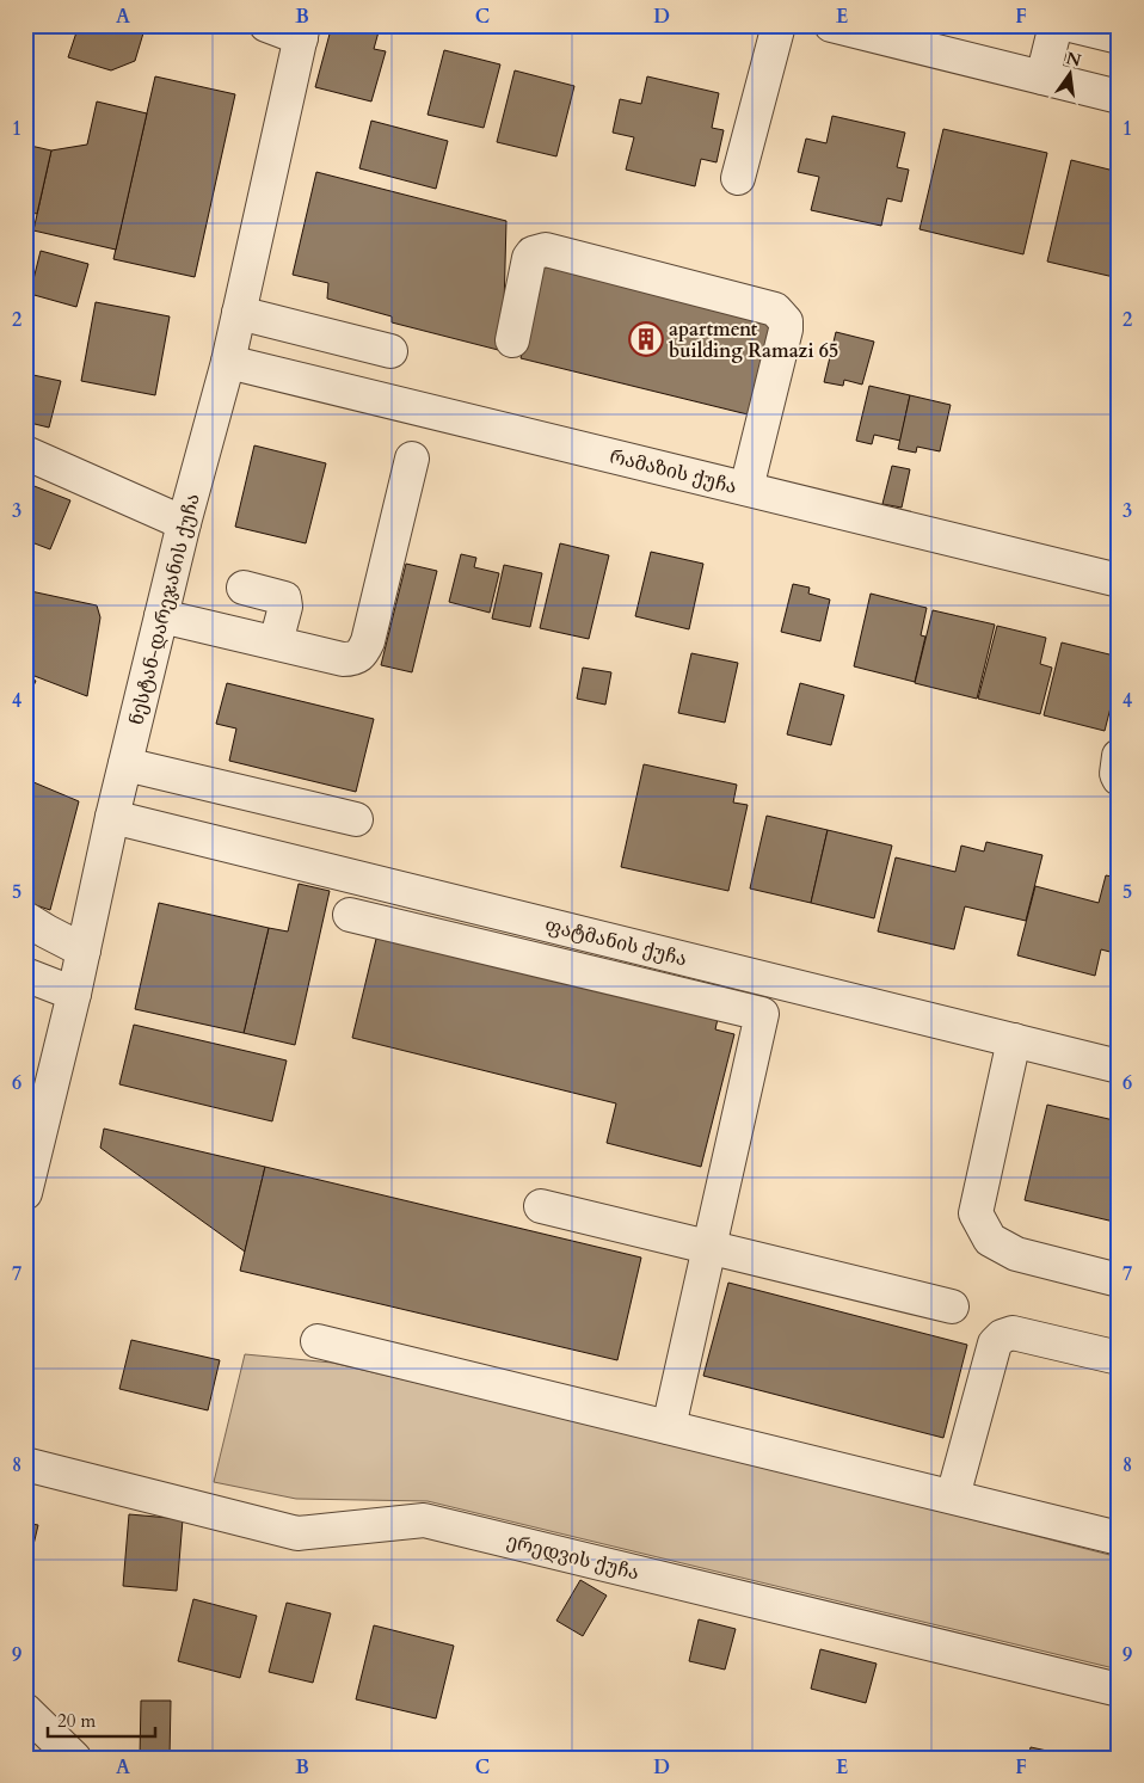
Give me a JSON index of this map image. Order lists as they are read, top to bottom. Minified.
{"streets":{"street":["რამაზის ქუჩა","ნესტან-დარეჯანის ქუჩა","ფატმანის ქუჩა","ერედვის ქუჩა"]},"crossings":[["რამაზის ქუჩა","ნესტან-დარეჯანის ქუჩა"],["ნესტან-დარეჯანის ქუჩა","ფატმანის ქუჩა"]],"places":{"building":["apartment building Ramazi 65"]},"scale_bar":"20 m","north":"top","grid":{"columns":["A","B","C","D","E","F"],"rows":["1","2","3","4","5","6","7","8","9"]}}
